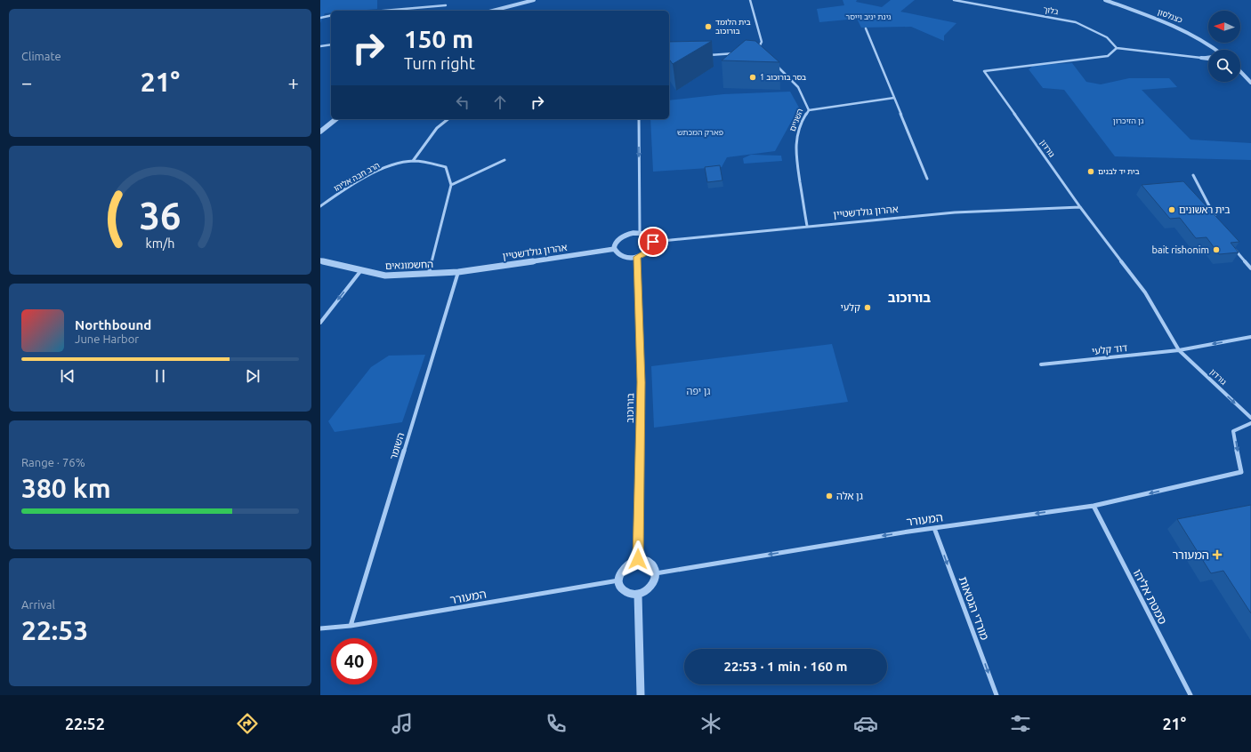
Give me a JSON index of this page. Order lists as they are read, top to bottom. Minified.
{"streets":{"street":["בלוך","כצנלסון","השניים","גורדון","הרב חבה אליהו","אהרון גולדשטיין","החשמונאים","דוד קלעי","בורוכוב","השומר","המעורר","סמטת אליהו","מורדי הגטאות"]},"crossings":[["בלוך","גורדון"],["השניים","אהרון גולדשטיין"],["גורדון","אהרון גולדשטיין"],["גורדון","דוד קלעי"],["אהרון גולדשטיין","החשמונאים"],["אהרון גולדשטיין","בורוכוב"],["אהרון גולדשטיין","השומר"],["החשמונאים","השומר"],["בורוכוב","המעורר"],["השומר","המעורר"],["המעורר","סמטת אליהו"],["המעורר","מורדי הגטאות"]],"one_way":["המעורר","מורדי הגטאות"],"districts":["בורוכוב"],"parks":["גינת יניב וייסר","גן הזיכרון","פארק המכתש","גן יפה"],"places":{"other":["בית הלומד בורוכוב","בסר בורוכוב 1","בית יד לבנים","בית ראשונים","bait rishonim","קלעי","גן אלה"],"health":["המעורר"]},"north":"left","page":{"tile":["Climate",["Range · 76%","380 km"],["Arrival","22:53"]],"turn":["150 m","Turn right"],"heat":["−","21°","+"],"song":["Northbound","June Harbor"],"limit":"40","trip":"22:53 · 1 min · 160 m","tabs":["22:52","21°"],"gauge":["36","km/h"]}}
